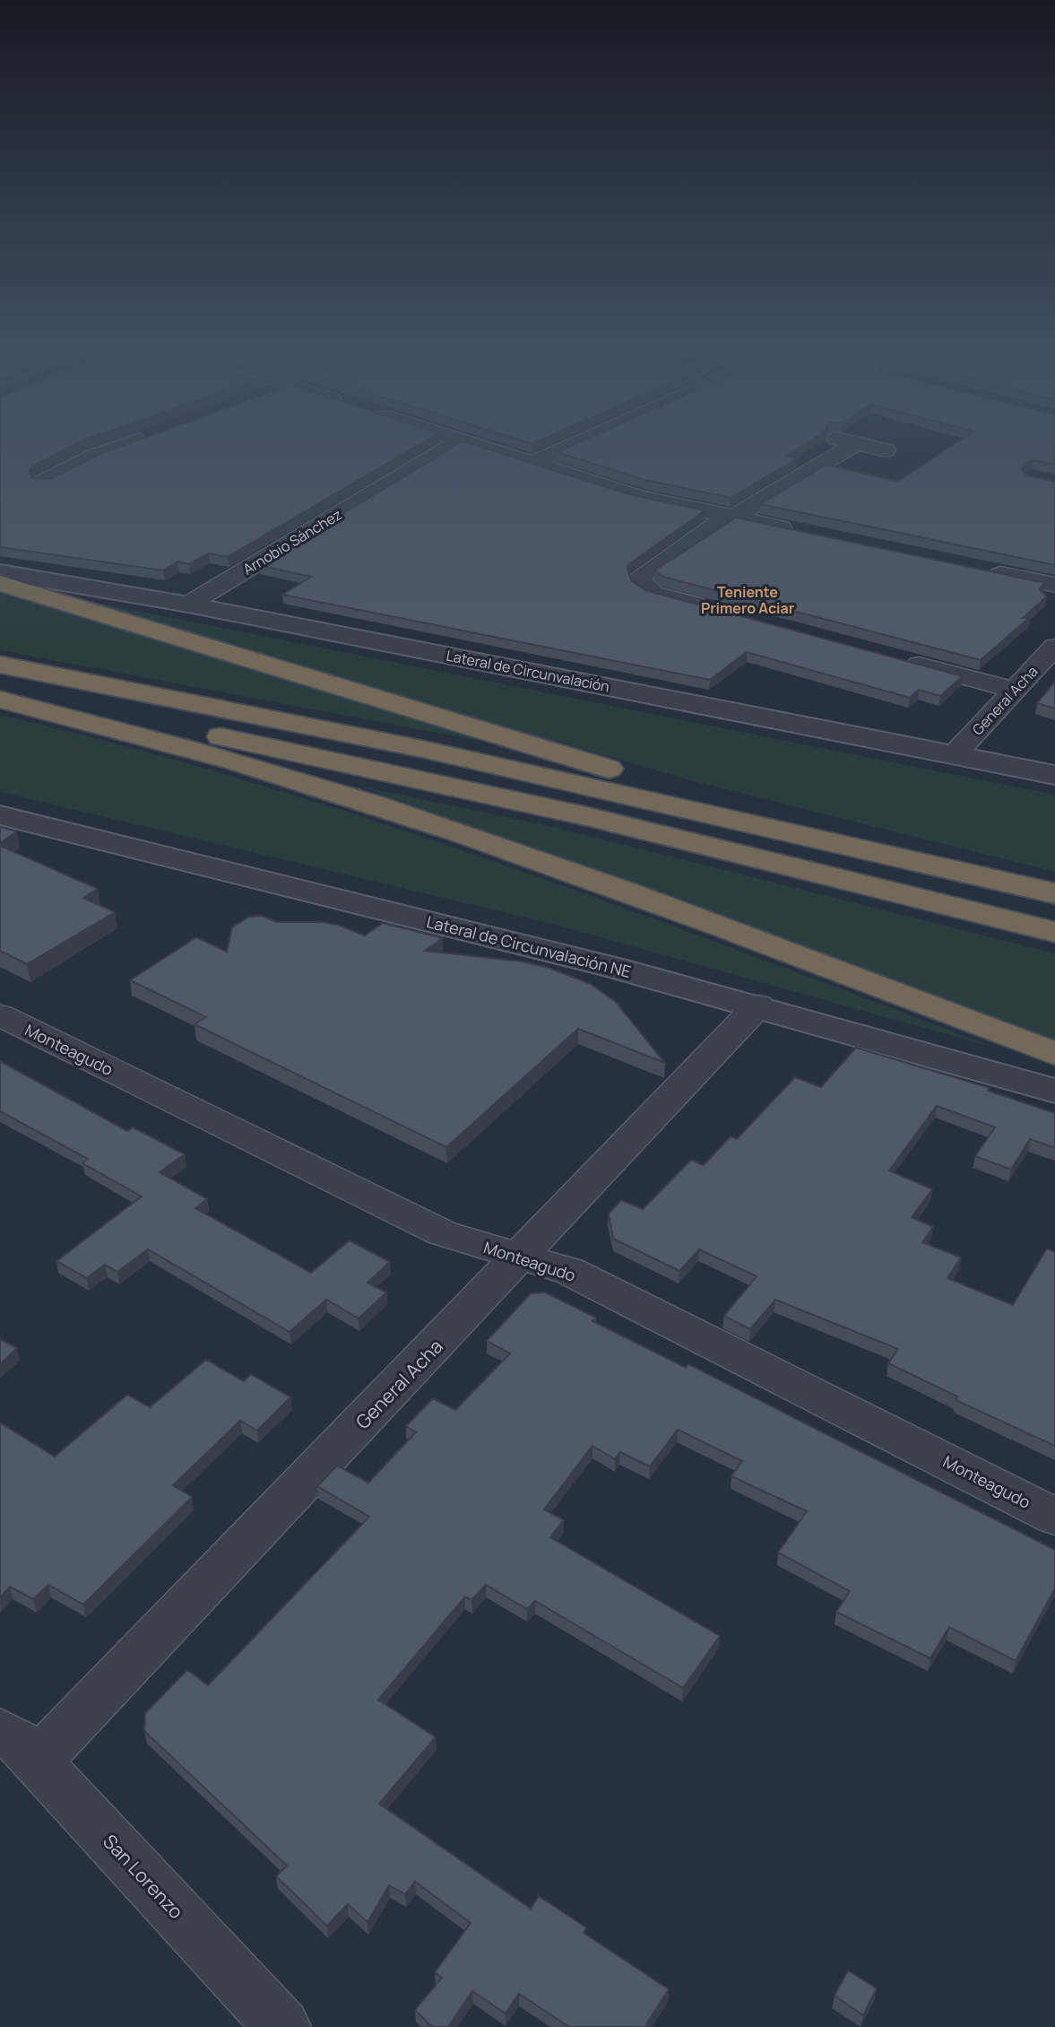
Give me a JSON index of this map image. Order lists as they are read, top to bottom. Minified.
{"streets":{"street":["Arnobio Sánchez","Lateral de Circunvalación","General Acha","Lateral de Circunvalación NE","Monteagudo","San Lorenzo"]},"crossings":[["Arnobio Sánchez","Lateral de Circunvalación"],["Lateral de Circunvalación","General Acha"],["General Acha","Lateral de Circunvalación NE"],["General Acha","Monteagudo"],["General Acha","San Lorenzo"]],"districts":["Teniente Primero Aciar"]}
